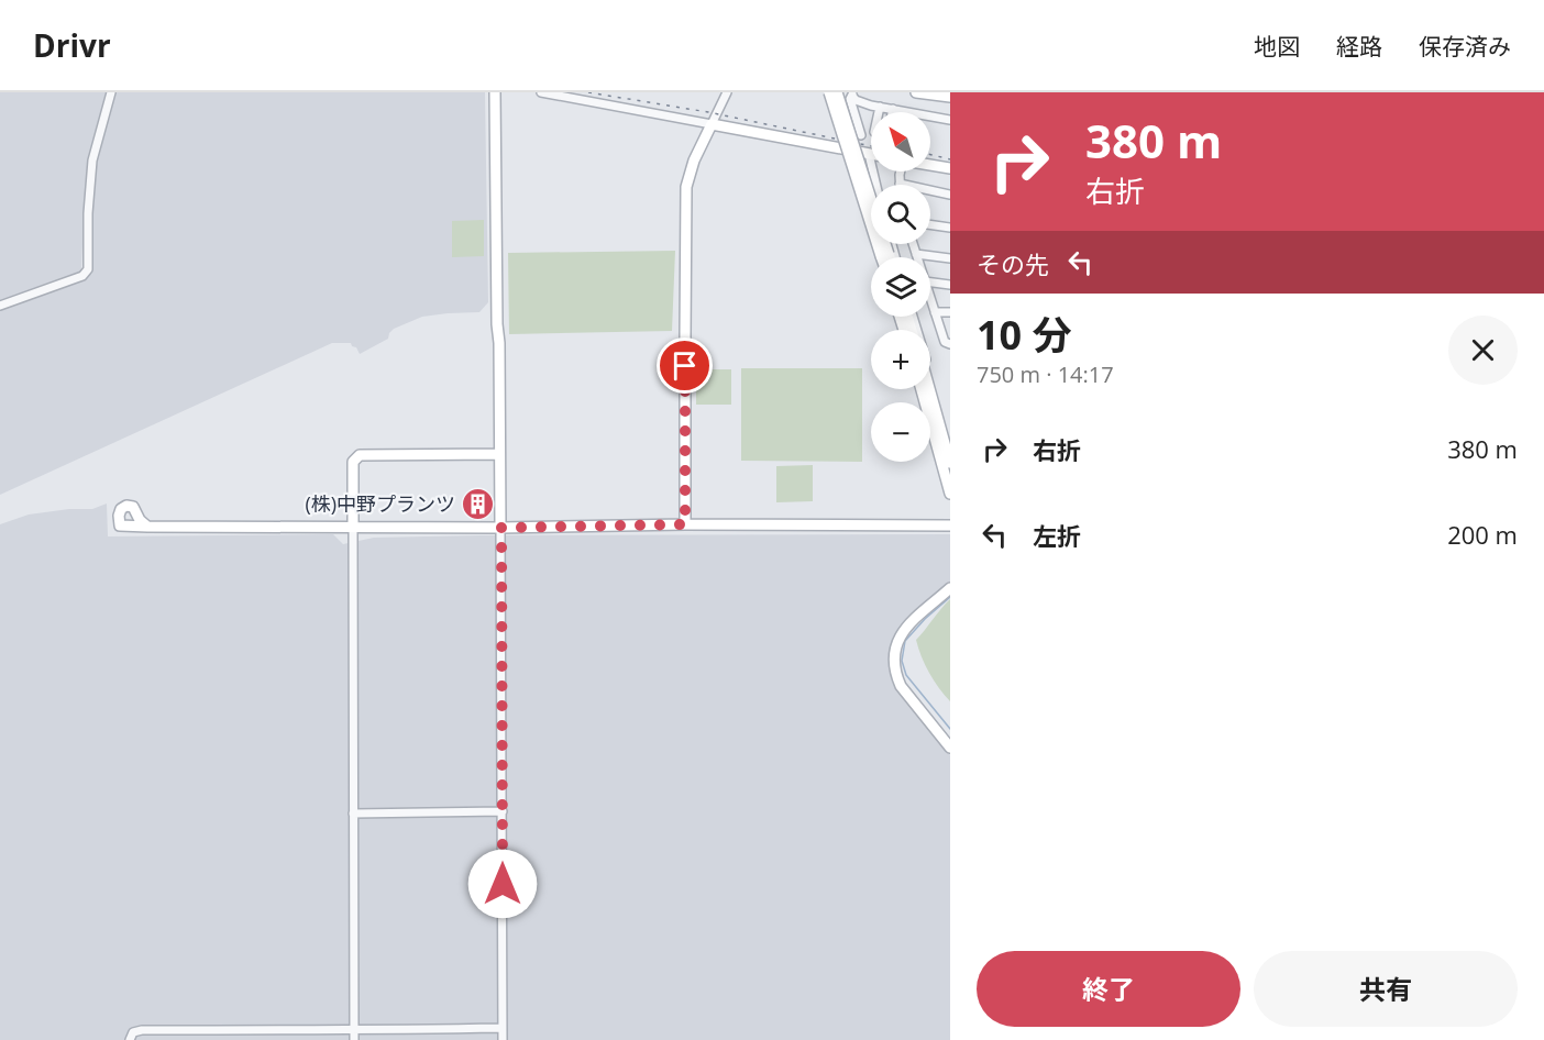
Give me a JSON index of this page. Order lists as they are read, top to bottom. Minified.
{"places":{"building":["(株)中野プランツ"]},"north":"top left","page":{"header":"Drivr","nav":["地図","経路","保存済み"],"turn":["380 m","右折"],"map_buttons":["+","−"],"then":"その先","heading":["10 分","750 m · 14:17"],"list":[{"name":"右折","value":"380 m"},{"name":"左折","value":"200 m"}],"buttons":["終了","共有"]}}
